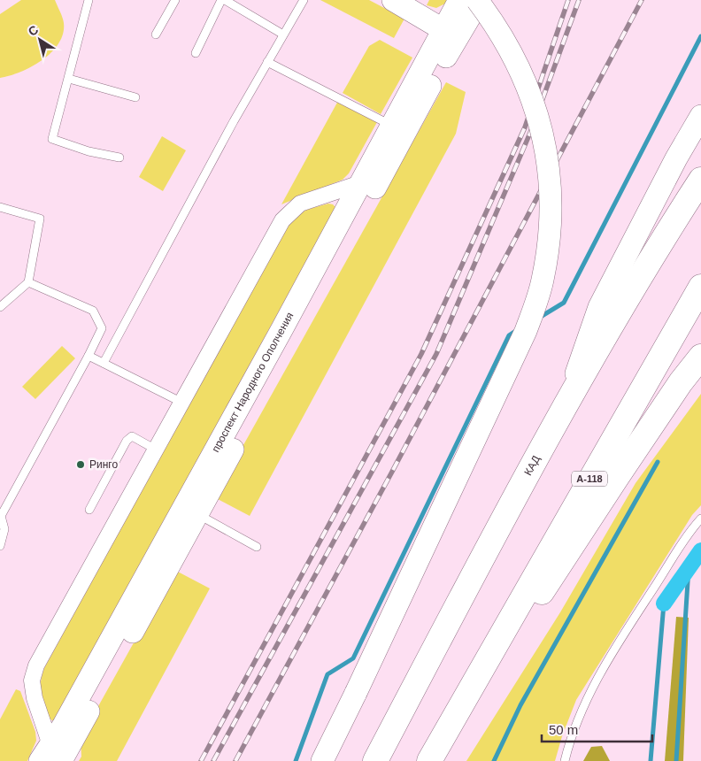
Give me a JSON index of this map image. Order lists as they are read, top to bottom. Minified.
{"streets":{"highway":["КАД","А-118"],"main road":["проспект Народного Ополчения"]},"places":["Ринго"],"scale_bar":"50 m","north":"top left"}
